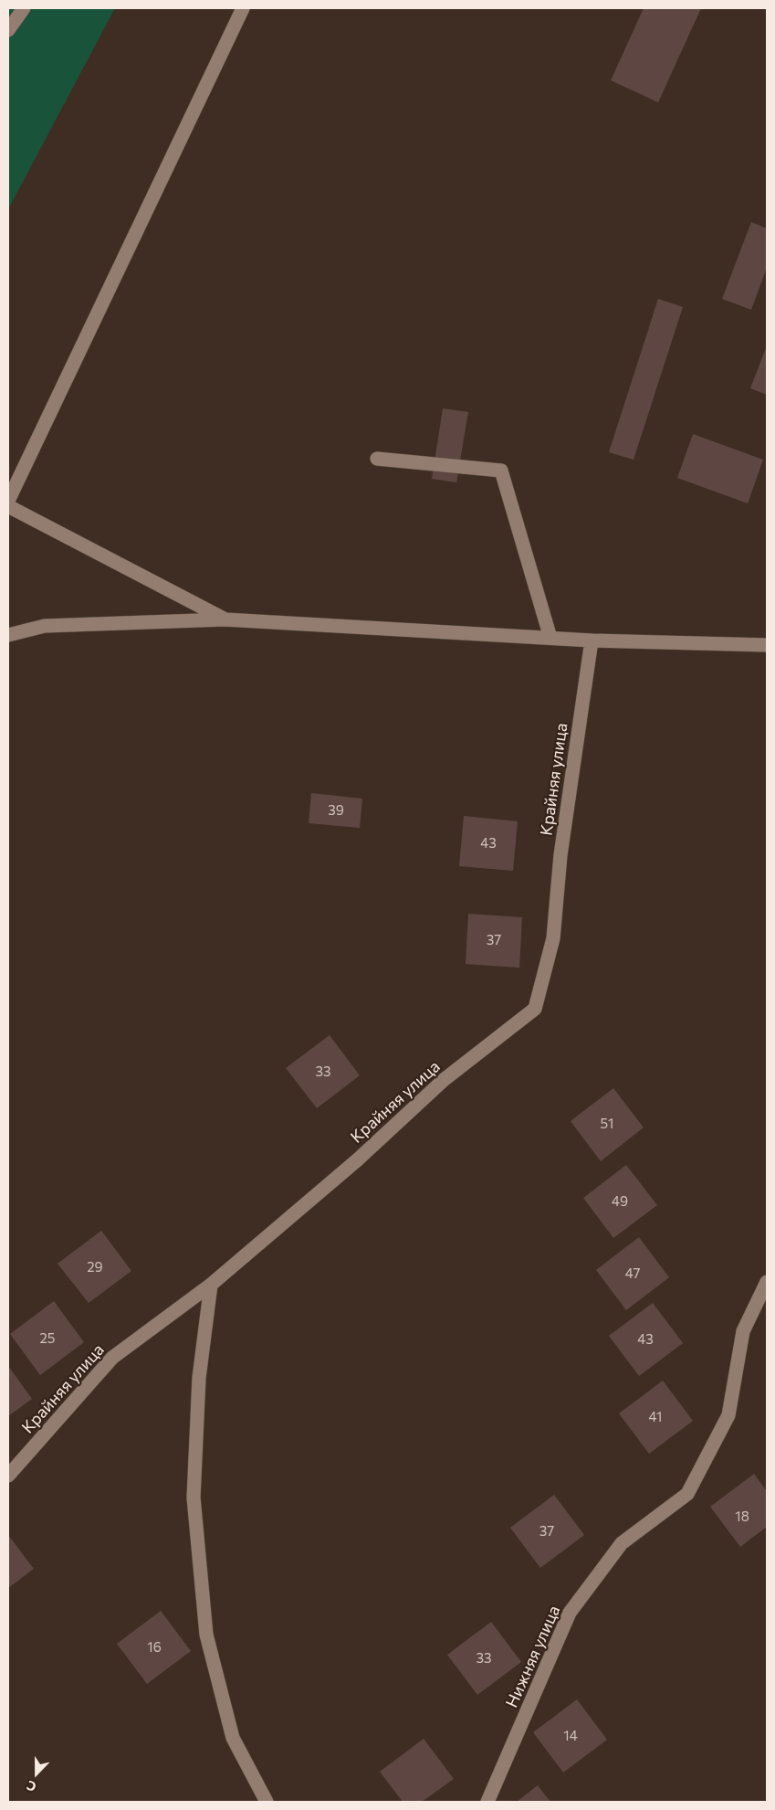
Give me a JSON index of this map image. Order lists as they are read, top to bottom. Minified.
{"streets":{"street":["Крайняя улица","Нижняя улица"]},"house_numbers":["39","43","37","33","51","49","29","47","25","43","41","18","37","16","33","14"],"north":"bottom"}
